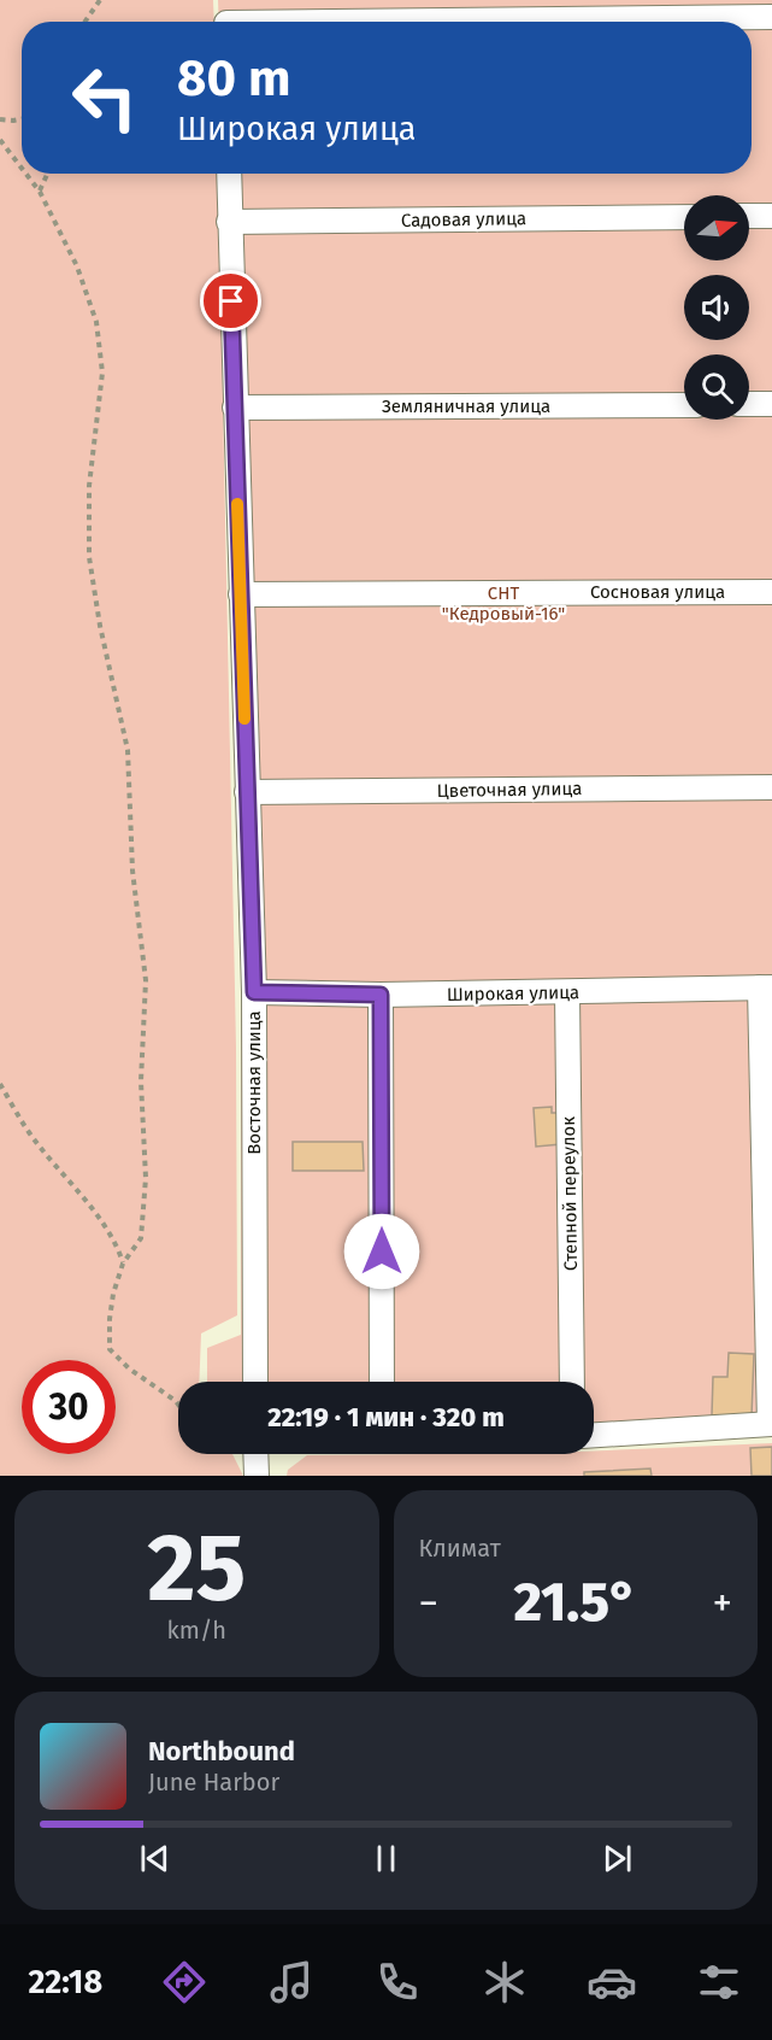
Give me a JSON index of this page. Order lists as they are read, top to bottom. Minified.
{"streets":{"street":["Садовая улица","Земляничная улица","Сосновая улица","Цветочная улица","Широкая улица","Восточная улица","Степной переулок"]},"crossings":[["Садовая улица","Восточная улица"],["Земляничная улица","Восточная улица"],["Сосновая улица","Восточная улица"],["Цветочная улица","Восточная улица"],["Широкая улица","Восточная улица"],["Широкая улица","Степной переулок"]],"parks":["СНТ \"Кедровый-16\""],"north":"right","page":{"turn":["80 m","Широкая улица"],"limit":"30","trip":"22:19 · 1 мин · 320 m","tile":[["25","km/h"],"Климат"],"heat":["−","21.5°","+"],"song":["Northbound","June Harbor"],"tabs":"22:18"}}
